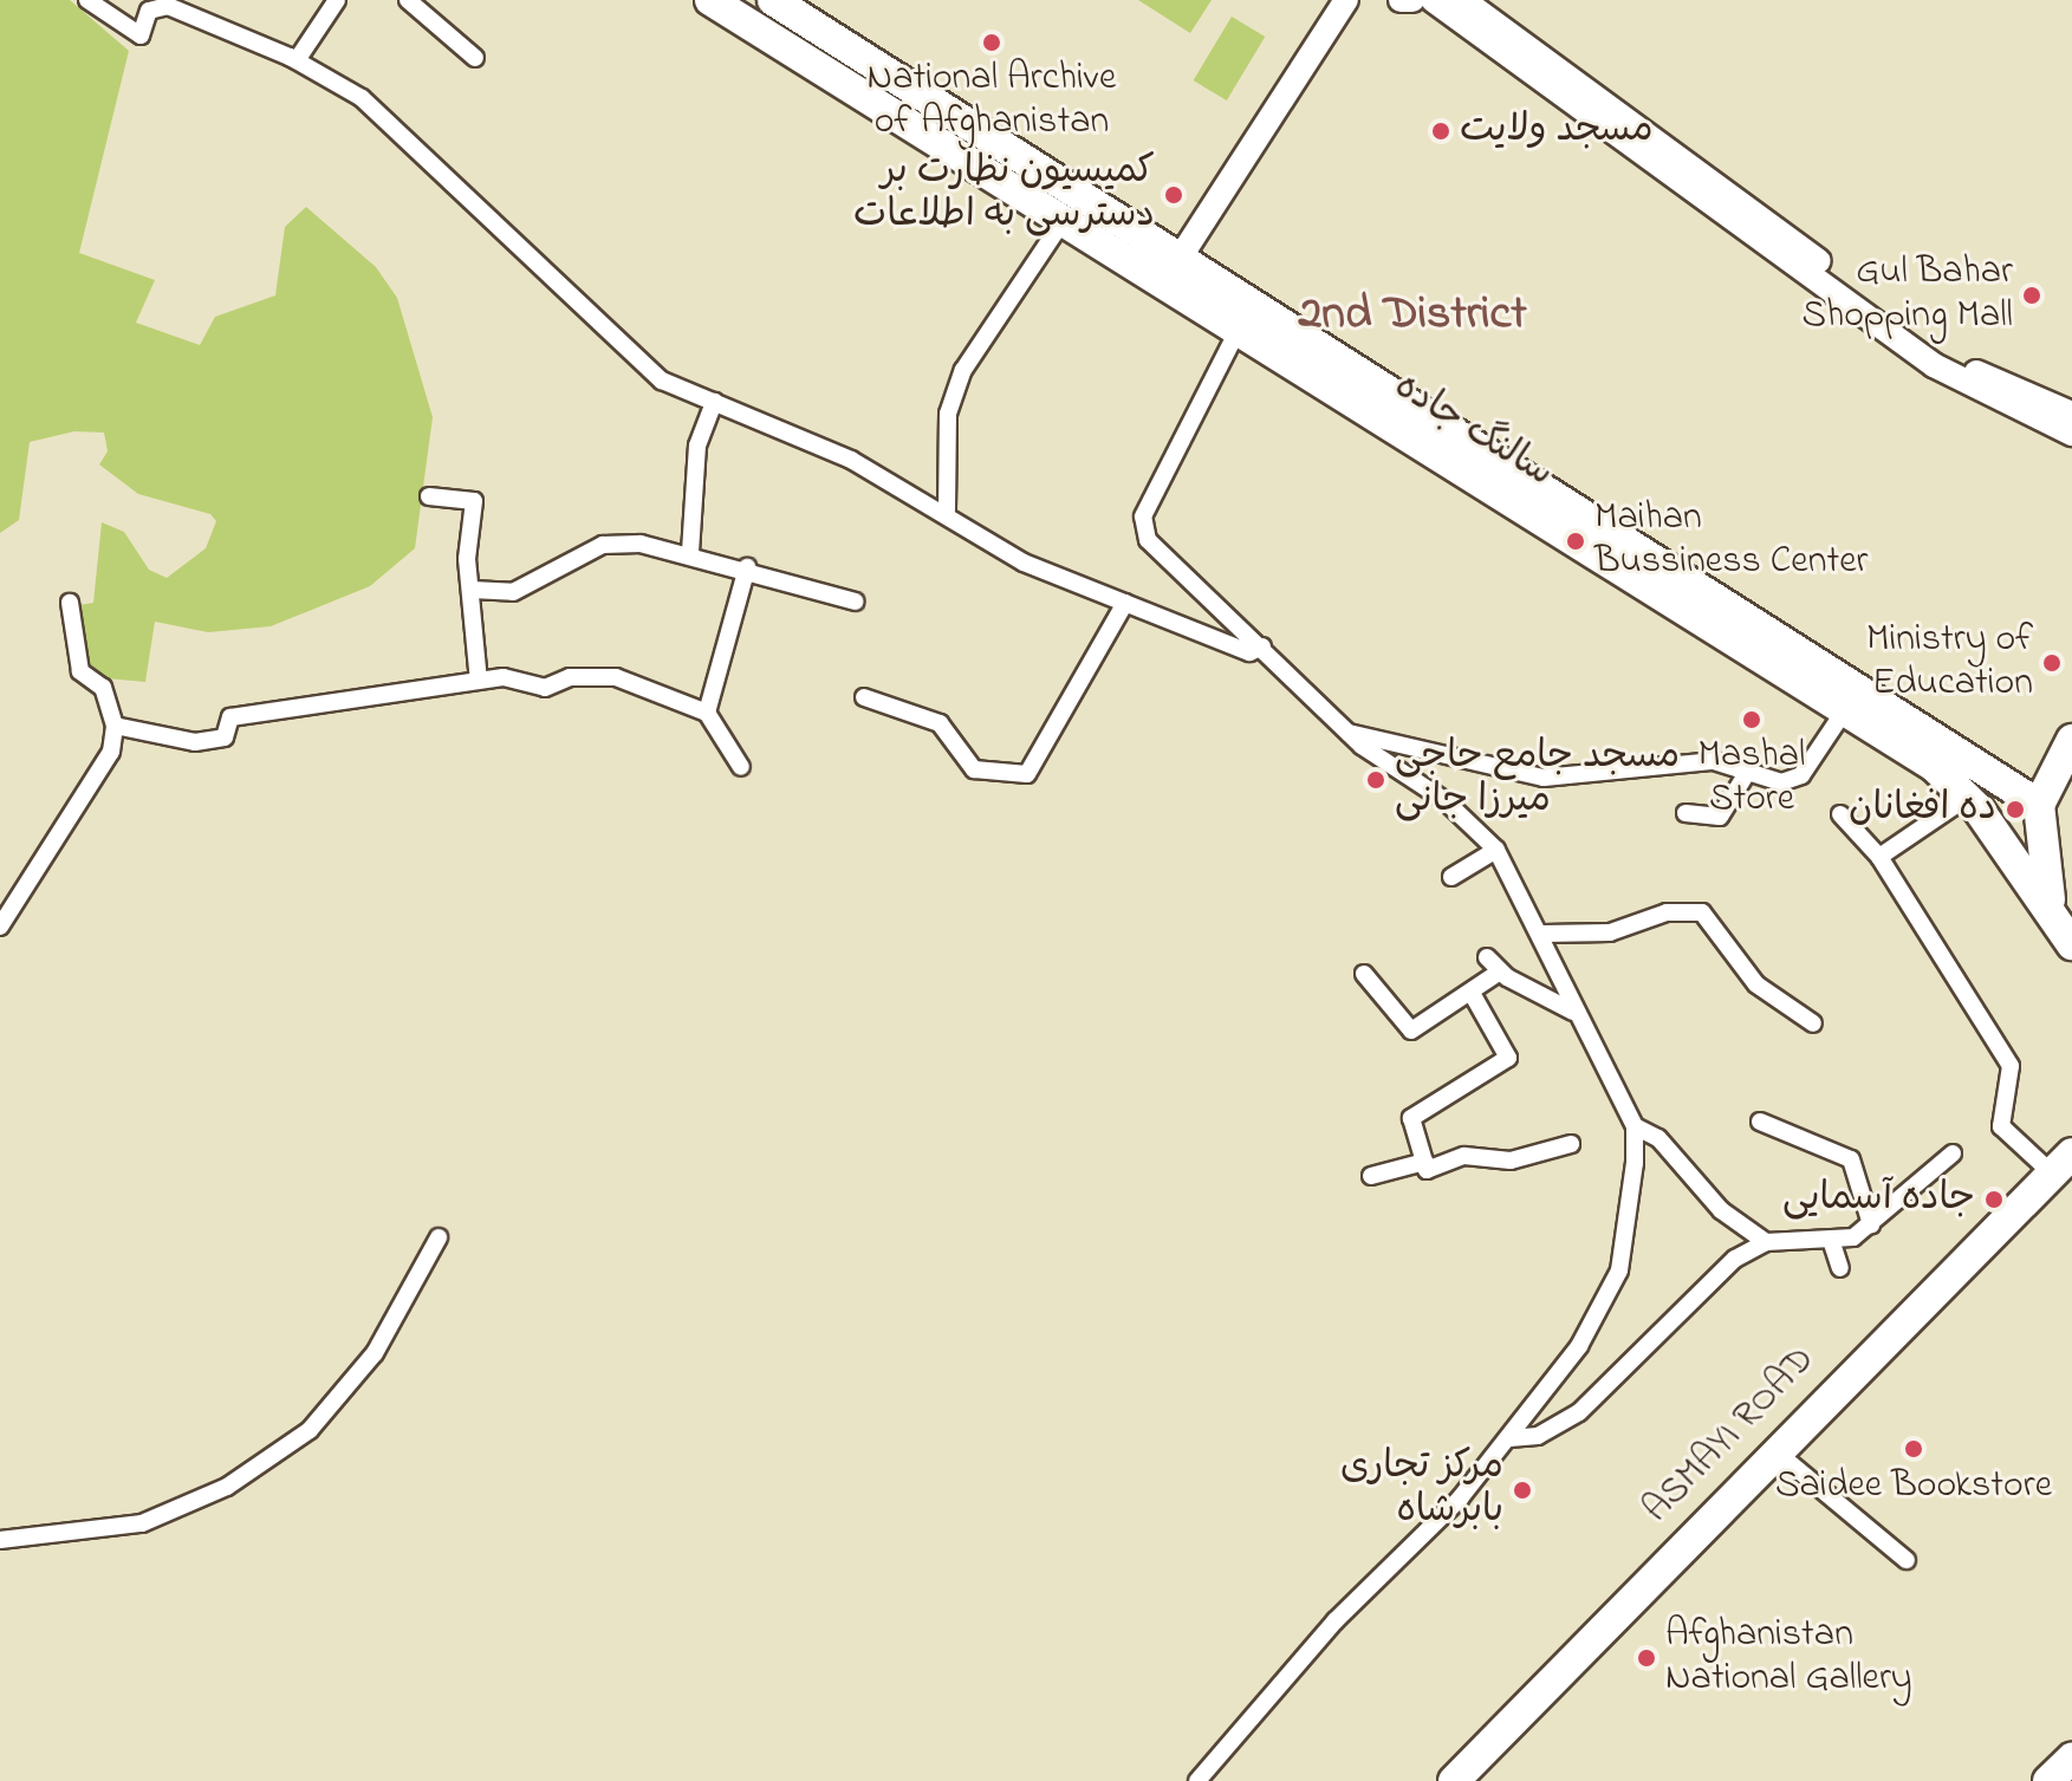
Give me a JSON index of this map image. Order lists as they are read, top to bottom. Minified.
{"streets":{"highway":["سالنگ جاده","ASMAYI ROAD"]},"districts":["2nd District"],"places":["National Archive of Afghanistan","مسجد ولایت","کمیسیون نظارت بر دسترسی به اطلاعات","Gul Bahar Shopping Mall","Maihan Bussiness Center","Ministry of Education","Mashal Store","مسجد جامع حاجی میرزا جانی","ده افغانان","جاده آسمایی","Saidee Bookstore","مرکز تجاری بابرشاه","Afghanistan National Gallery"]}
